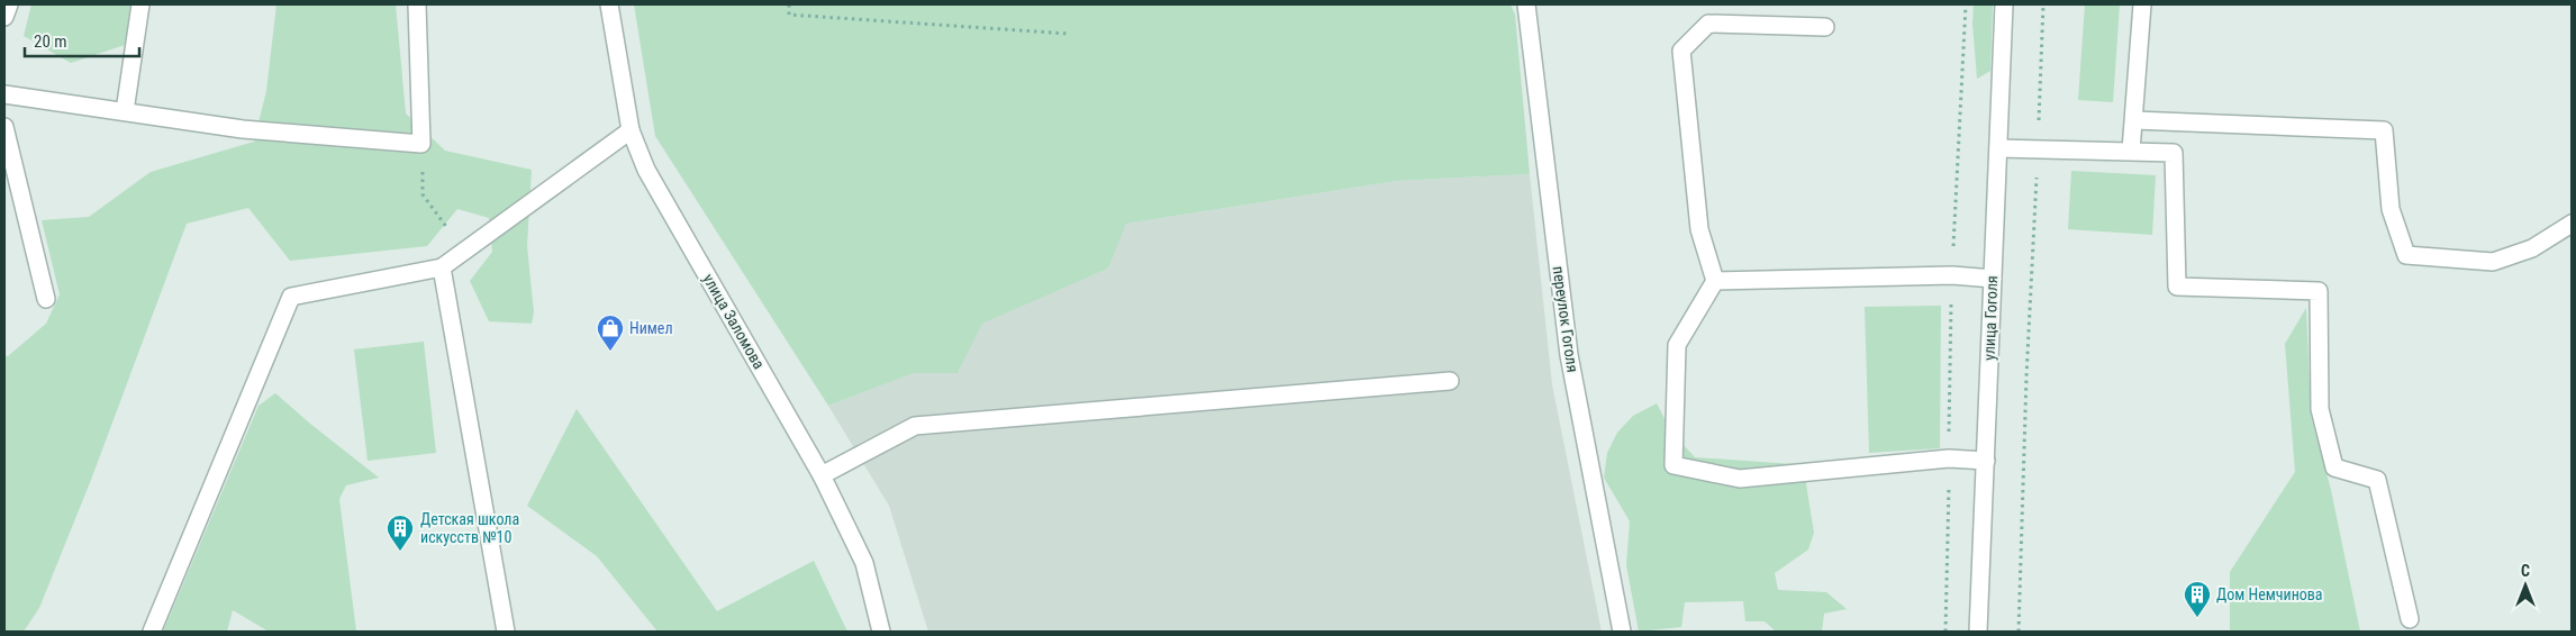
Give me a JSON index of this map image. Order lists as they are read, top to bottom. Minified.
{"streets":{"street":["улица Гоголя","переулок Гоголя","улица Заломова"]},"places":{"shop":["Нимел"],"building":["Детская школа искусств №10","Дом Немчинова"]},"scale_bar":"20 m","north":"top"}
